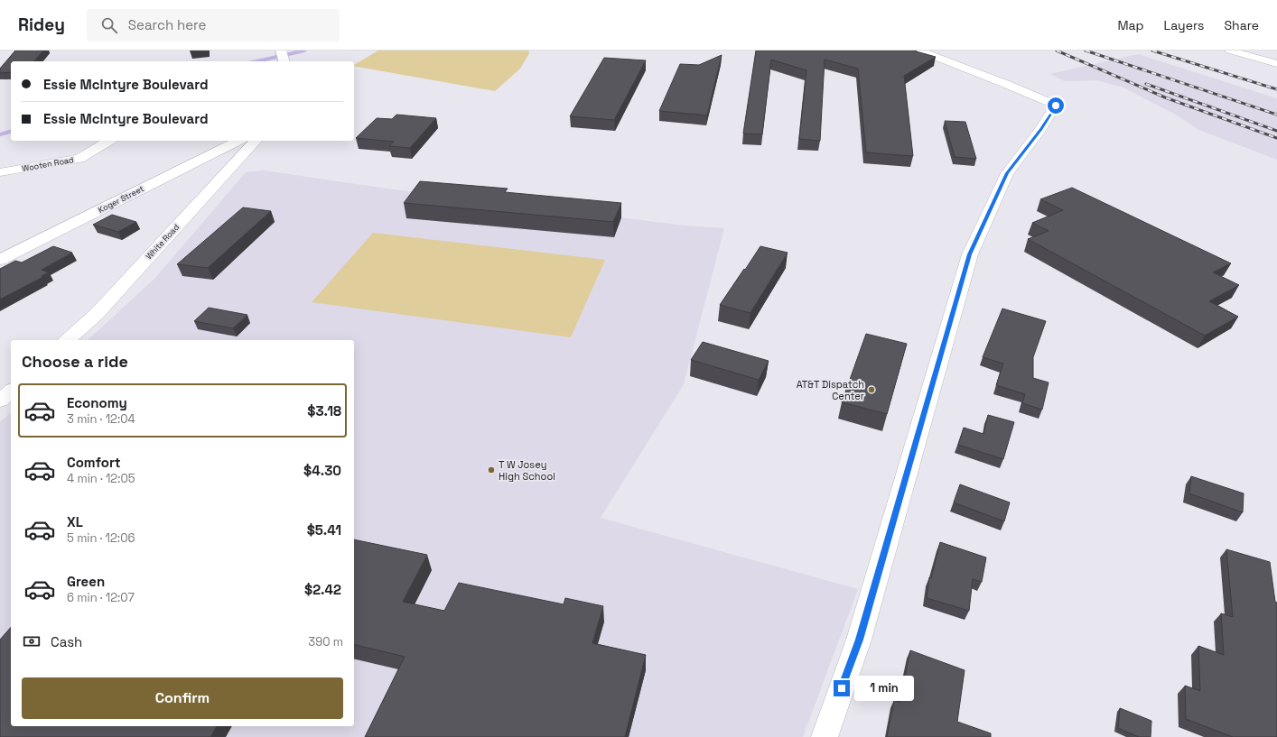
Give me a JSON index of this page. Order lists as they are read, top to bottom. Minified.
{"streets":{"street":["Wooten Road","Koger Street","White Road"]},"places":["AT&T Dispatch Center","T W Josey High School"],"page":{"header":"Ridey","search":"Search here","nav":["Map","Layers","Share"],"banner":["Essie McIntyre Boulevard","Essie McIntyre Boulevard"],"heading":"Choose a ride","list":[{"name":"Economy","note":"3 min · 12:04","value":"$3.18"},{"name":"Comfort","note":"4 min · 12:05","value":"$4.30"},{"name":"XL","note":"5 min · 12:06","value":"$5.41"},{"name":"Green","note":"6 min · 12:07","value":"$2.42"}],"pay":["Cash","390 m"],"buttons":"Confirm","bubble":"1 min"}}
